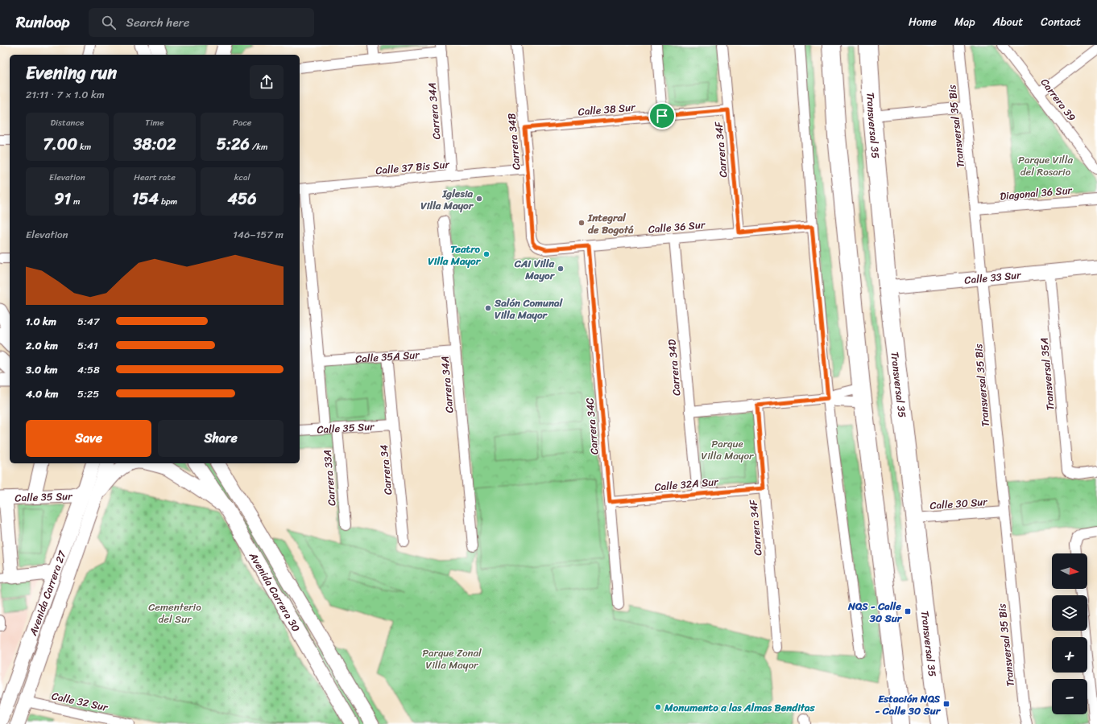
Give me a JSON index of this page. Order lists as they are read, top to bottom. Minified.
{"streets":{"highway":["Transversal 35"],"main road":["Calle 33 Sur","Calle 35 Sur","Avenida Carrera 30","Avenida Carrera 27"],"street":["Carrera 39","Calle 38 Sur","Carrera 34A","Transversal 35 Bis","Carrera 34B","Carrera 34F","Calle 37 Bis Sur","Diagonal 36 Sur","Calle 36 Sur","Calle 35A Sur","Carrera 34D","Transversal 35A","Carrera 34C","Carrera 34","Carrera 33A","Calle 32A Sur","Calle 30 Sur","Calle 32 Sur"]},"crossings":[["Calle 38 Sur","Carrera 34B"],["Calle 38 Sur","Carrera 34F"],["Carrera 34A","Calle 37 Bis Sur"],["Carrera 34A","Calle 35A Sur"],["Transversal 35","Calle 33 Sur"],["Transversal 35","Calle 30 Sur"],["Transversal 35 Bis","Diagonal 36 Sur"],["Transversal 35 Bis","Calle 33 Sur"],["Transversal 35 Bis","Calle 30 Sur"],["Carrera 34B","Calle 37 Bis Sur"],["Carrera 34B","Calle 36 Sur"],["Carrera 34F","Calle 36 Sur"],["Carrera 34F","Calle 32A Sur"],["Calle 36 Sur","Carrera 34D"],["Calle 36 Sur","Carrera 34C"],["Calle 33 Sur","Transversal 35A"],["Calle 35A Sur","Carrera 34"],["Carrera 34D","Calle 32A Sur"],["Carrera 34C","Calle 32A Sur"],["Calle 35 Sur","Carrera 34"],["Calle 35 Sur","Carrera 33A"],["Calle 35 Sur","Avenida Carrera 27"],["Avenida Carrera 27","Calle 32 Sur"]],"parks":["Parque Villa del Rosario","Parque Villa Mayor","Cementerio del Sur","Parque Zonal Villa Mayor"],"places":{"other":["Iglesia Villa Mayor","Integral de Bogotá","Teatro Villa Mayor","CAI Villa Mayor","Salón Comunal Villa Mayor","Monumento a las Almas Benditas"],"transit":["NQS - Calle 30 Sur","Estación NQS - Calle 30 Sur"]},"north":"right","page":{"header":"Runloop","search":"Search here","nav":["Home","Map","About","Contact"],"heading":["Evening run","21:11 · 7 × 1.0 km"],"stats":[["Distance","7.00 km"],["Time","38:02"],["Pace","5:26 /km"],["Elevation","91 m"],["Heart rate","154 bpm"],["kcal","456"]],"chart":["Elevation","146–157 m"],"list":[{"name":"1.0 km","note":"5:47"},{"name":"2.0 km","note":"5:41"},{"name":"3.0 km","note":"4:58"},{"name":"4.0 km","note":"5:25"}],"buttons":["Save","Share"],"map_buttons":["+","−"]}}
